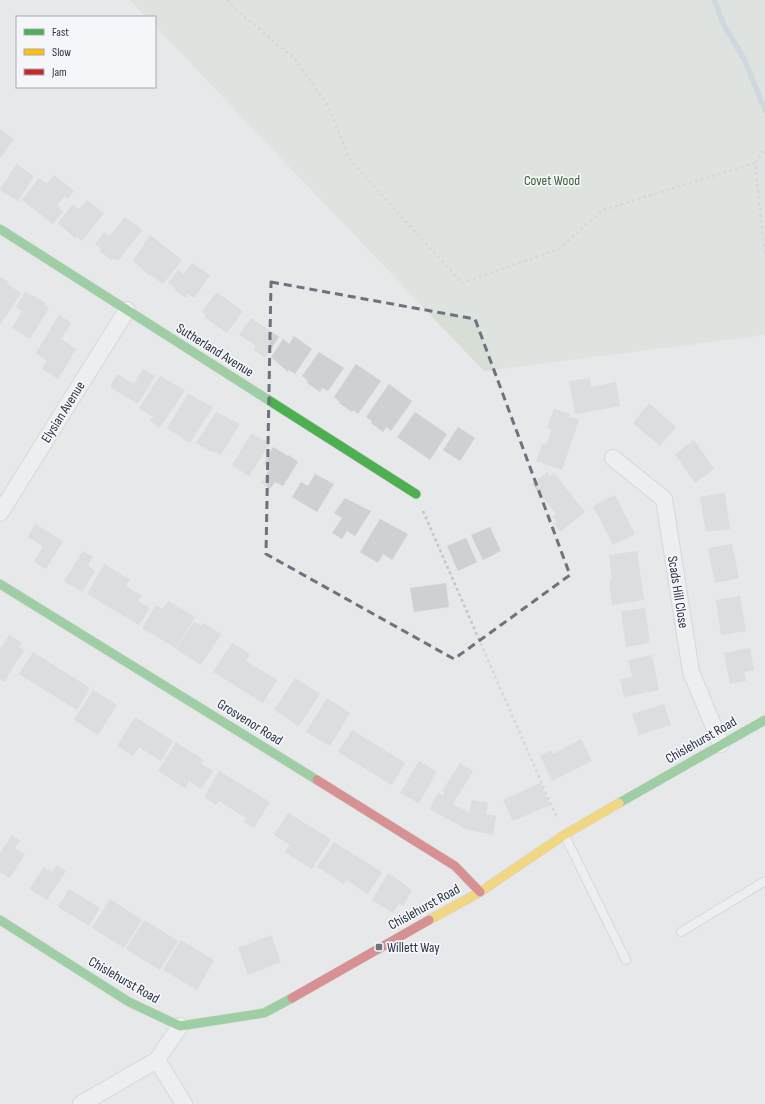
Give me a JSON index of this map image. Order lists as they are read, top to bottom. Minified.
{"streets":{"street":["Sutherland Avenue","Elysian Avenue","Scads Hill Close","Grosvenor Road","Chislehurst Road"]},"crossings":[["Sutherland Avenue","Elysian Avenue"],["Scads Hill Close","Chislehurst Road"],["Grosvenor Road","Chislehurst Road"]],"parks":["Covet Wood"],"places":{"transit":["Willett Way"]},"legend":["Fast","Slow","Jam"]}
